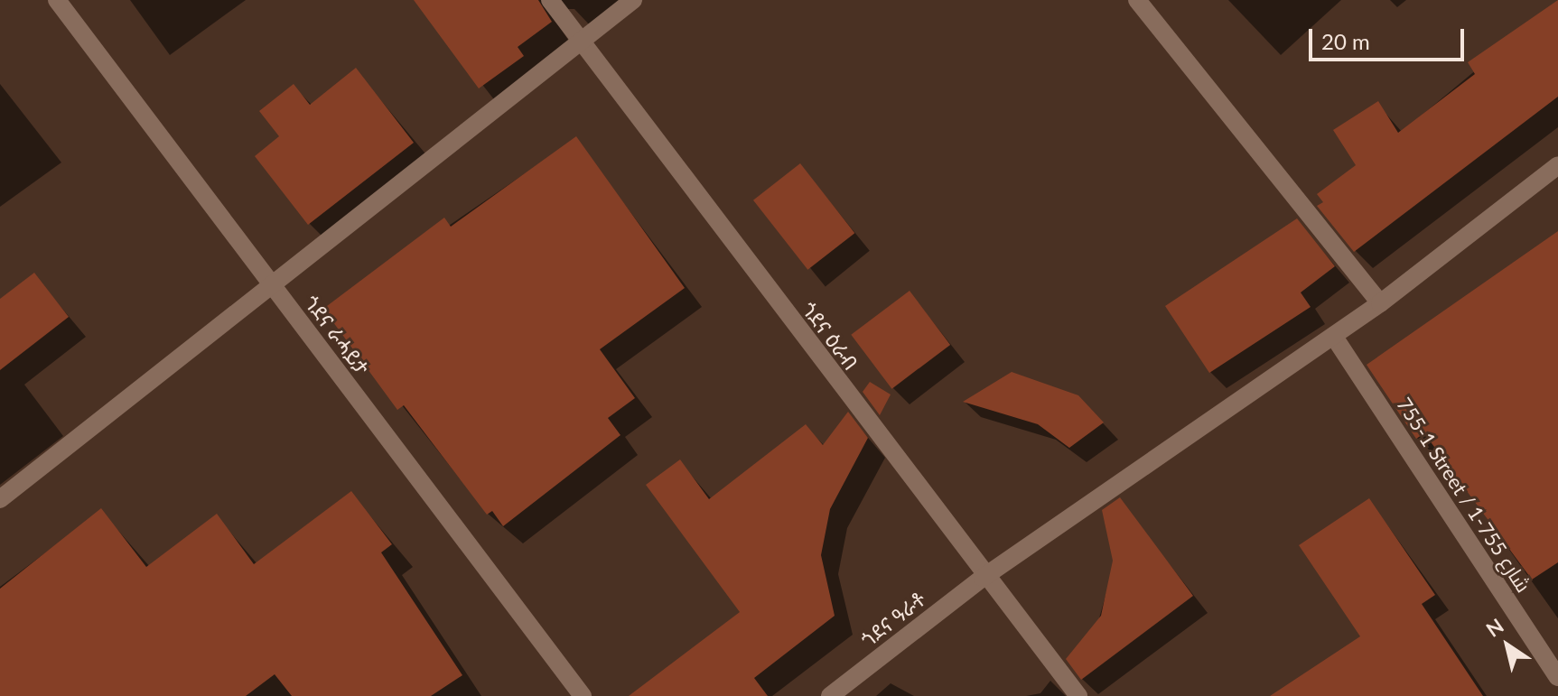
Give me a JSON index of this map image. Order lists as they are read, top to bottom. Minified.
{"streets":{"street":["ጎደና ራሓይታ","ጎደና ዕራብ","755-1 Street / شارع 755-1","ጎደና ዓራቶ"]},"crossings":[["ጎደና ዕራብ","ጎደና ዓራቶ"],["755-1 Street / شارع 755-1","ጎደና ዓራቶ"]],"scale_bar":"20 m","north":"top left"}
